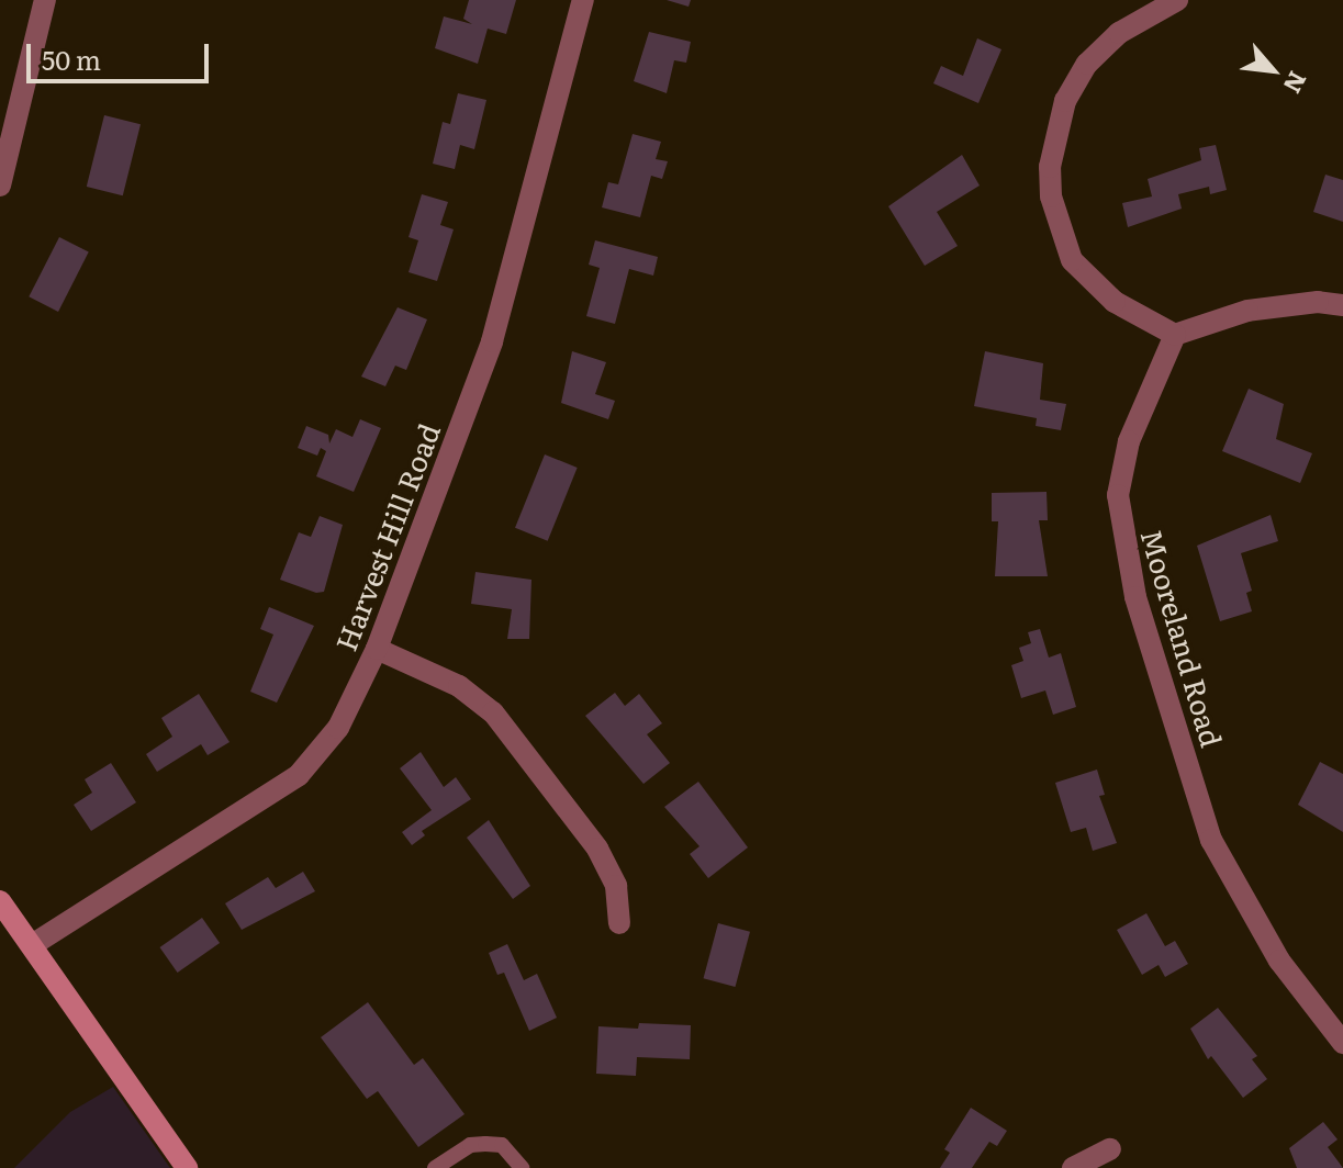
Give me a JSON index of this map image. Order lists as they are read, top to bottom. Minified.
{"streets":{"street":["Harvest Hill Road","Mooreland Road"]},"scale_bar":"50 m","north":"bottom right"}
